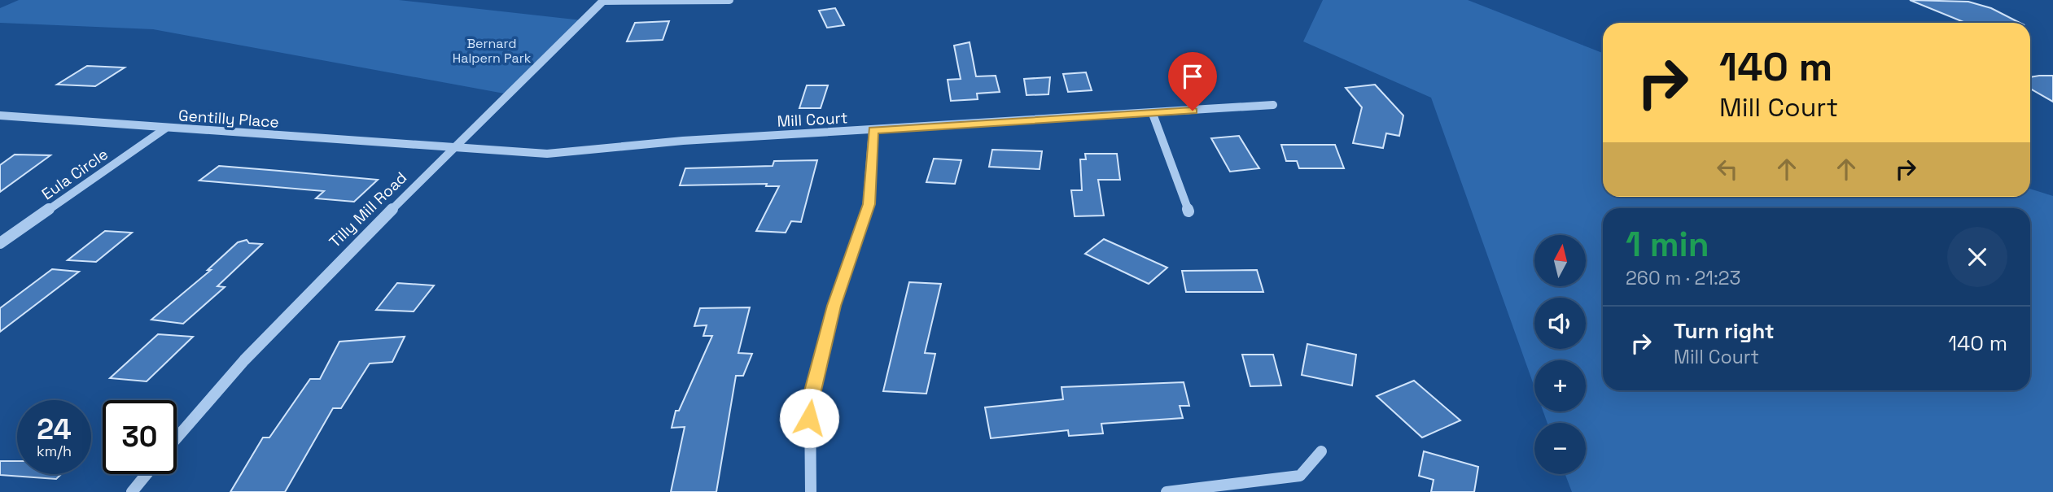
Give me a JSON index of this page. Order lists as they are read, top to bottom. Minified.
{"streets":{"street":["Gentilly Place","Mill Court","Eula Circle","Tilly Mill Road"]},"crossings":[["Gentilly Place","Mill Court"],["Gentilly Place","Eula Circle"],["Gentilly Place","Tilly Mill Road"],["Mill Court","Tilly Mill Road"]],"parks":["Bernard Halpern Park"],"north":"top","page":{"turn":["140 m","Mill Court"],"heading":["1 min","260 m · 21:23"],"map_buttons":["+","−"],"list":[{"name":"Turn right","note":"Mill Court","value":"140 m"}],"speed":"24 km/h","limit":"30"}}
